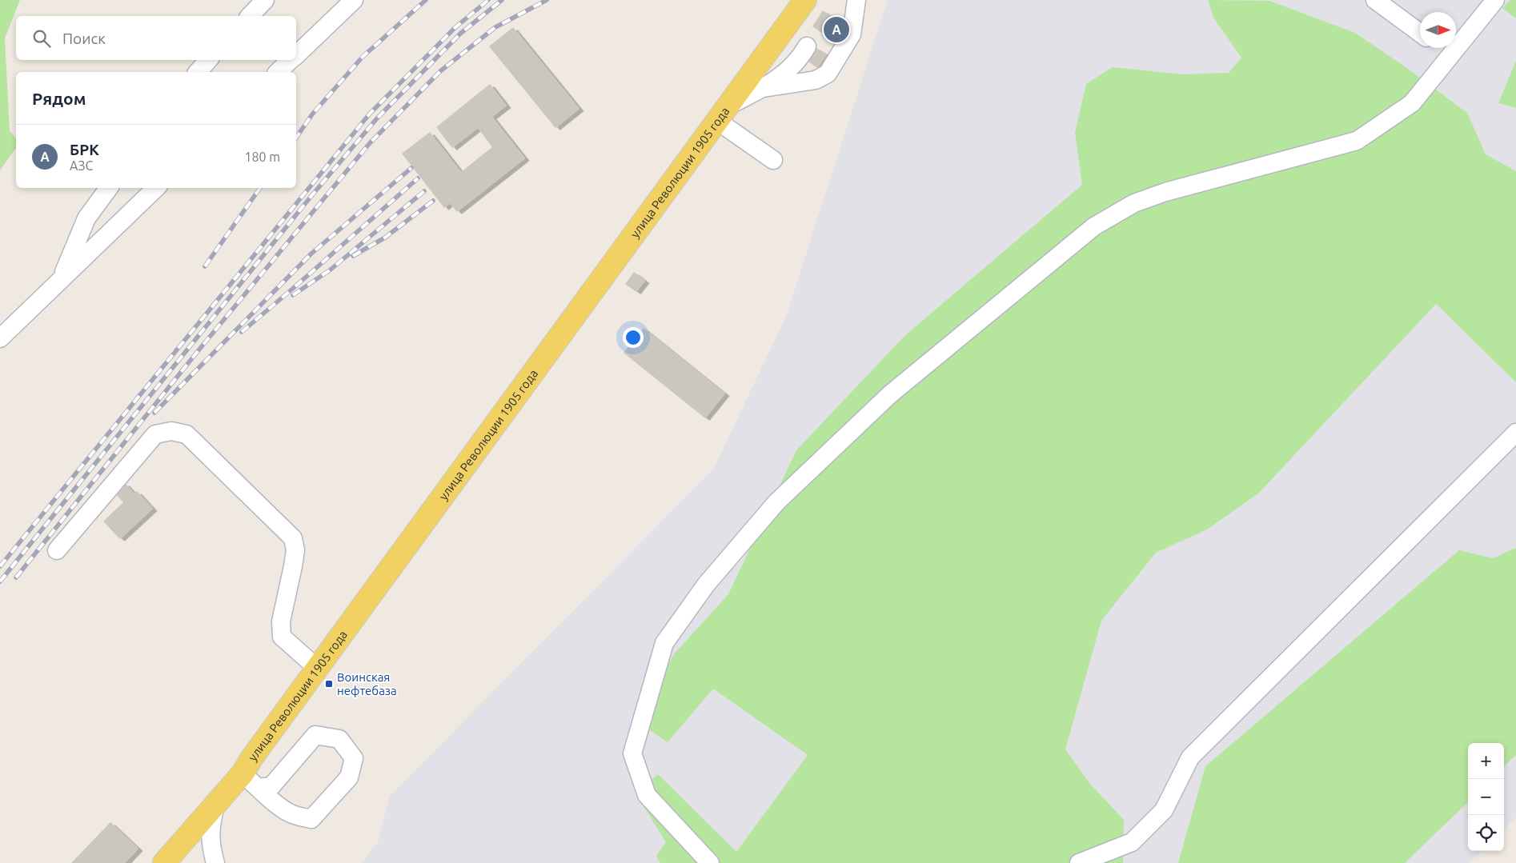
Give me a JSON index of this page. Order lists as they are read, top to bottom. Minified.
{"streets":{"main road":["улица Революции 1905 года"]},"places":{"transit":["Воинская нефтебаза"]},"north":"right","page":{"pins":"A","search":"Поиск","heading":"Рядом","list":[{"mark":"A","name":"БРК","note":"АЗС","value":"180 m"}],"map_buttons":["+","−"]}}
